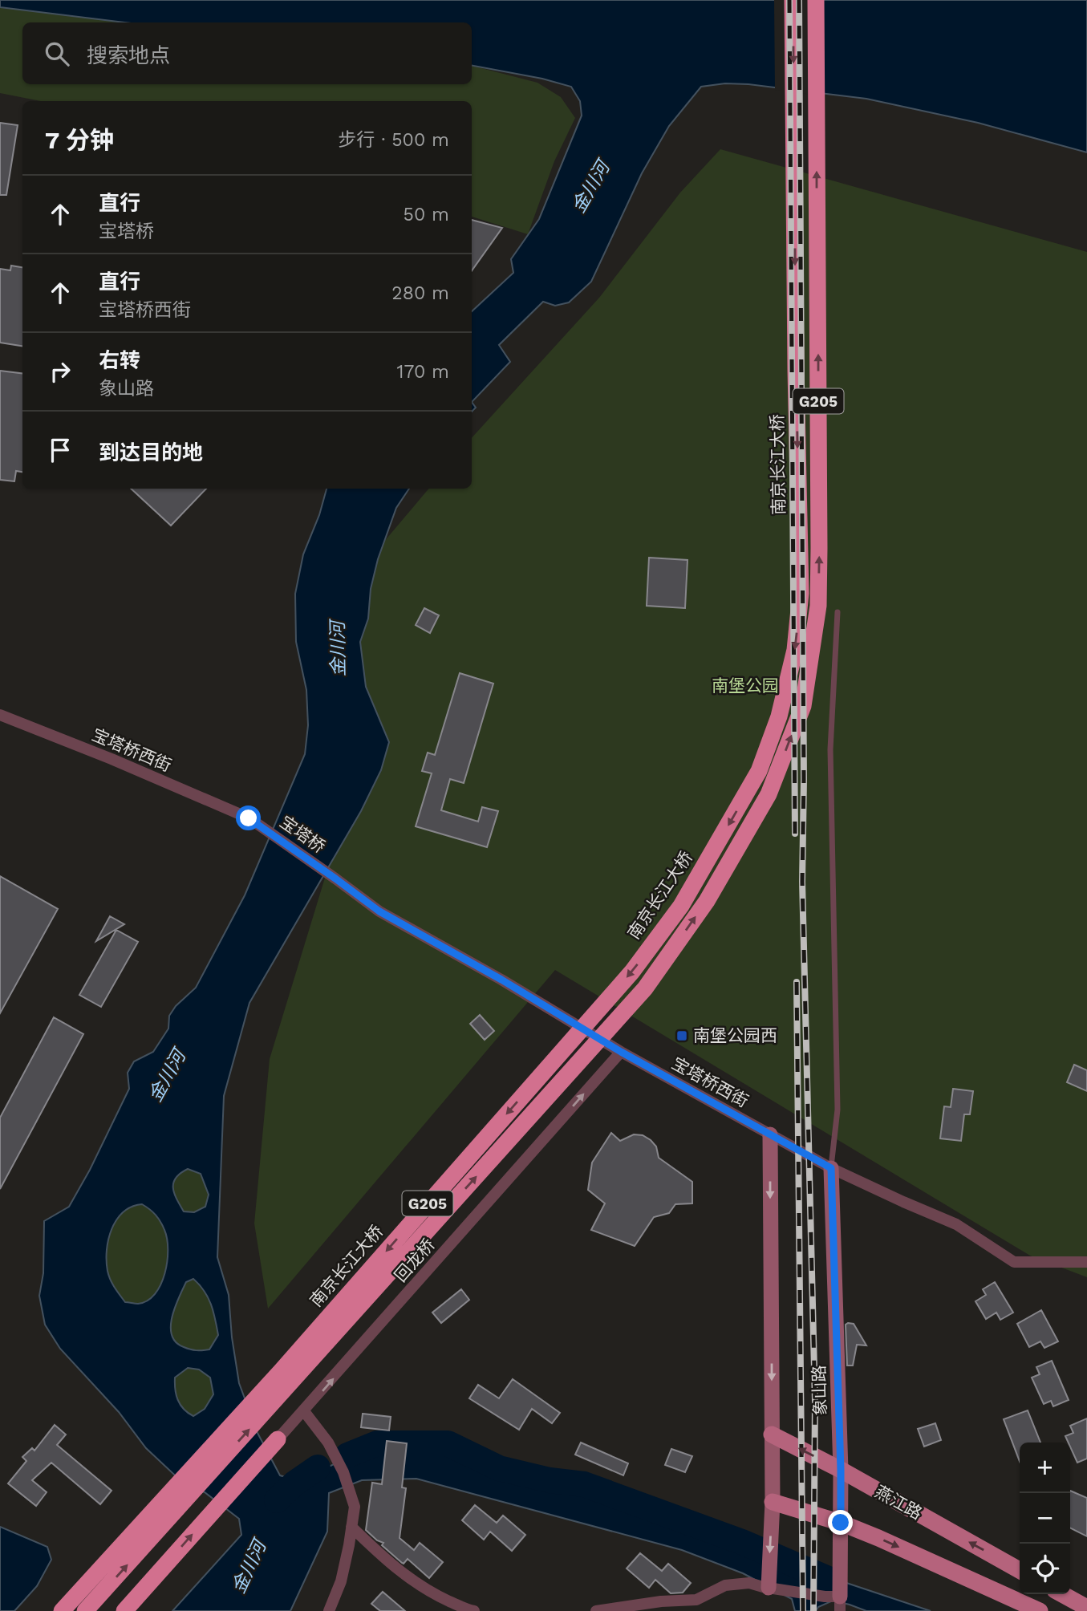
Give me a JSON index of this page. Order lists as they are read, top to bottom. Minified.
{"streets":{"highway":["G205","南京长江大桥"],"main road":["燕江路"],"street":["宝塔桥西街","宝塔桥","回龙桥","象山路"]},"crossings":[["宝塔桥西街","宝塔桥"],["宝塔桥西街","回龙桥"],["宝塔桥西街","象山路"],["象山路","燕江路"]],"one_way":["回龙桥"],"water":["金川河"],"parks":["南堡公园"],"places":{"transit":["南堡公园西"]},"page":{"search":"搜索地点","heading":["7 分钟","步行 · 500 m"],"list":[["直行","宝塔桥","50 m"],["直行","宝塔桥西街","280 m"],["右转","象山路","170 m"],"到达目的地"],"map_buttons":["+","−"]}}
